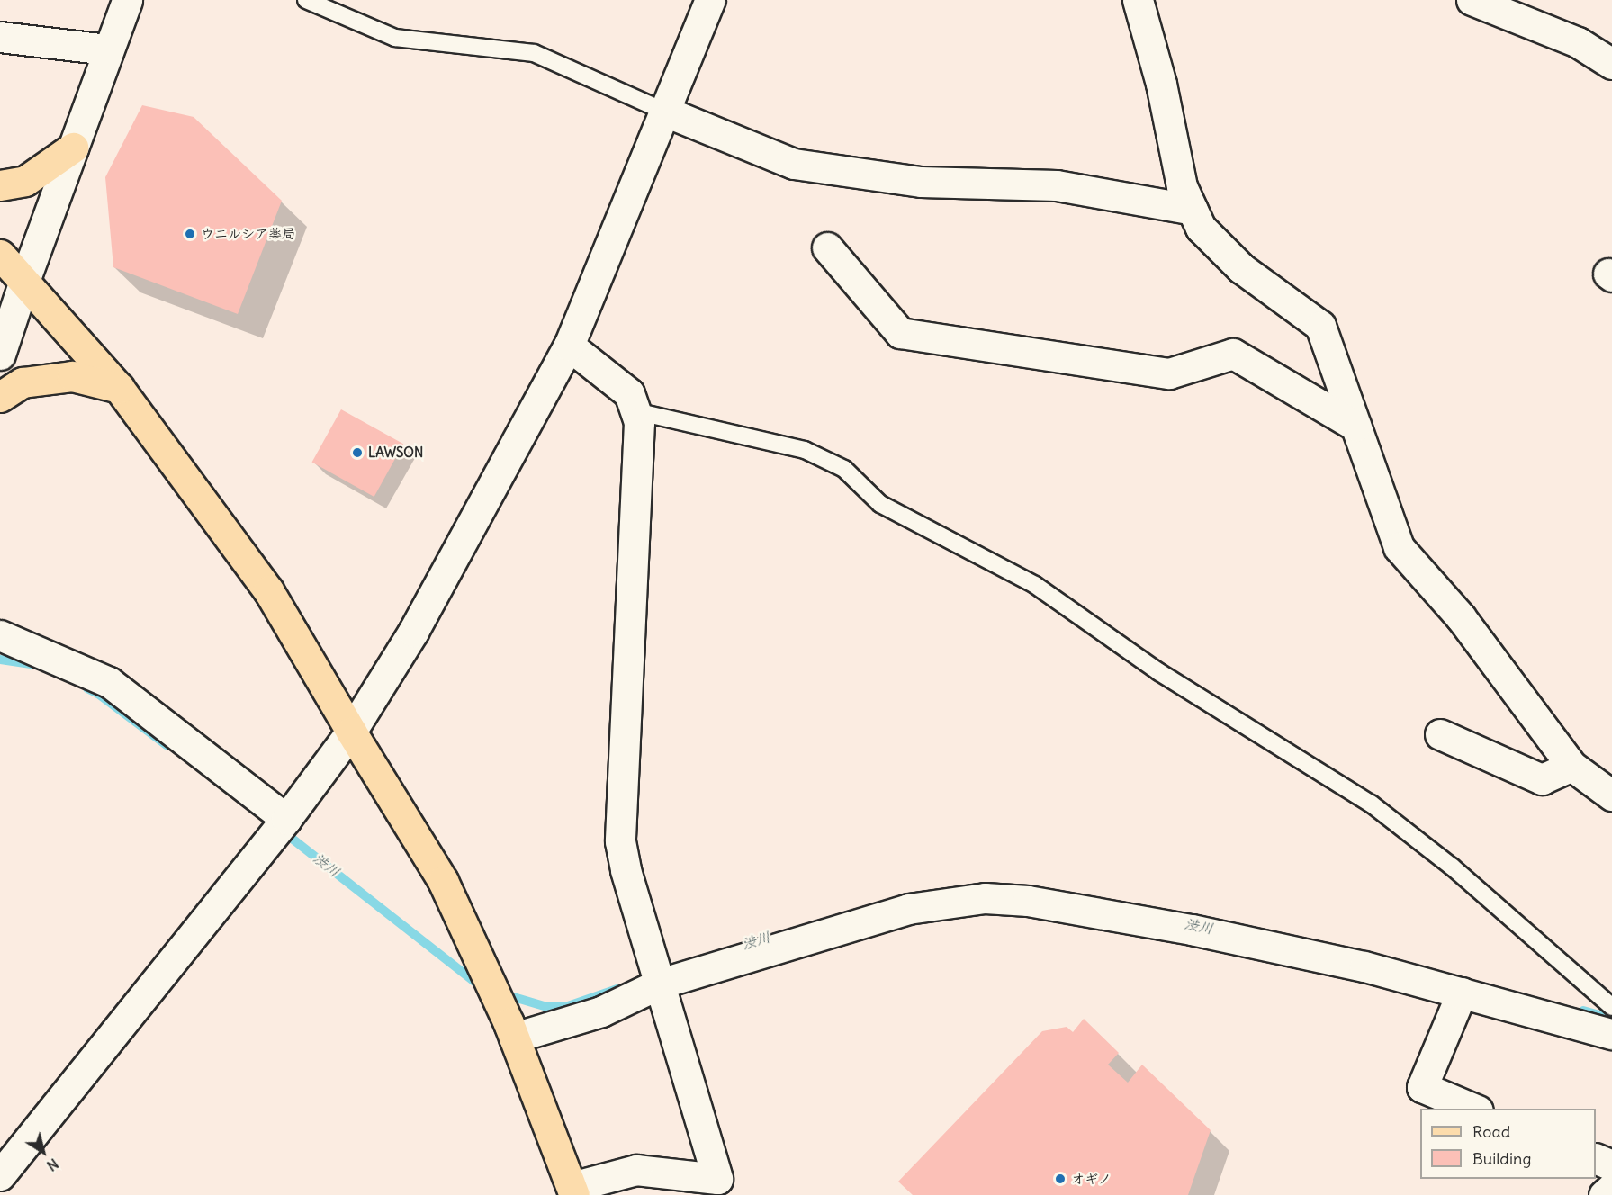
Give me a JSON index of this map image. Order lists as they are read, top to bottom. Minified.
{"water":["渋川"],"places":["ウエルシア薬局","LAWSON","オギノ"],"legend":["Road","Building"],"north":"bottom right"}
